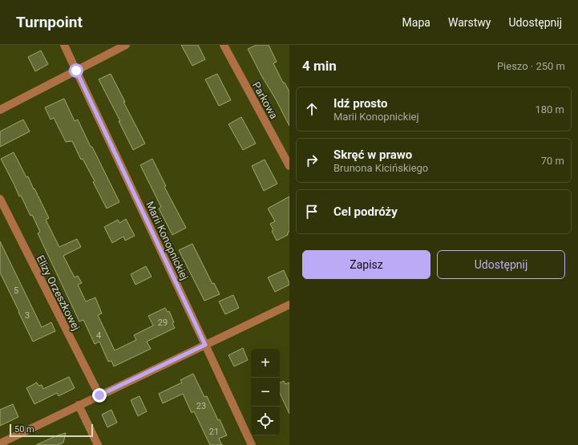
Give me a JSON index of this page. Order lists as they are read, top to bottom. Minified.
{"streets":{"street":["Parkowa","Marii Konopnickiej","Elizy Orzeszkowej"]},"house_numbers":["5","3","29","4","23","21"],"scale_bar":"50 m","page":{"header":"Turnpoint","nav":["Mapa","Warstwy","Udostępnij"],"heading":["4 min","Pieszo · 250 m"],"list":[["Idź prosto","Marii Konopnickiej","180 m"],["Skręć w prawo","Brunona Kicińskiego","70 m"],"Cel podróży"],"buttons":["Zapisz","Udostępnij"],"map_buttons":["+","−"],"scale":"50 m"}}
